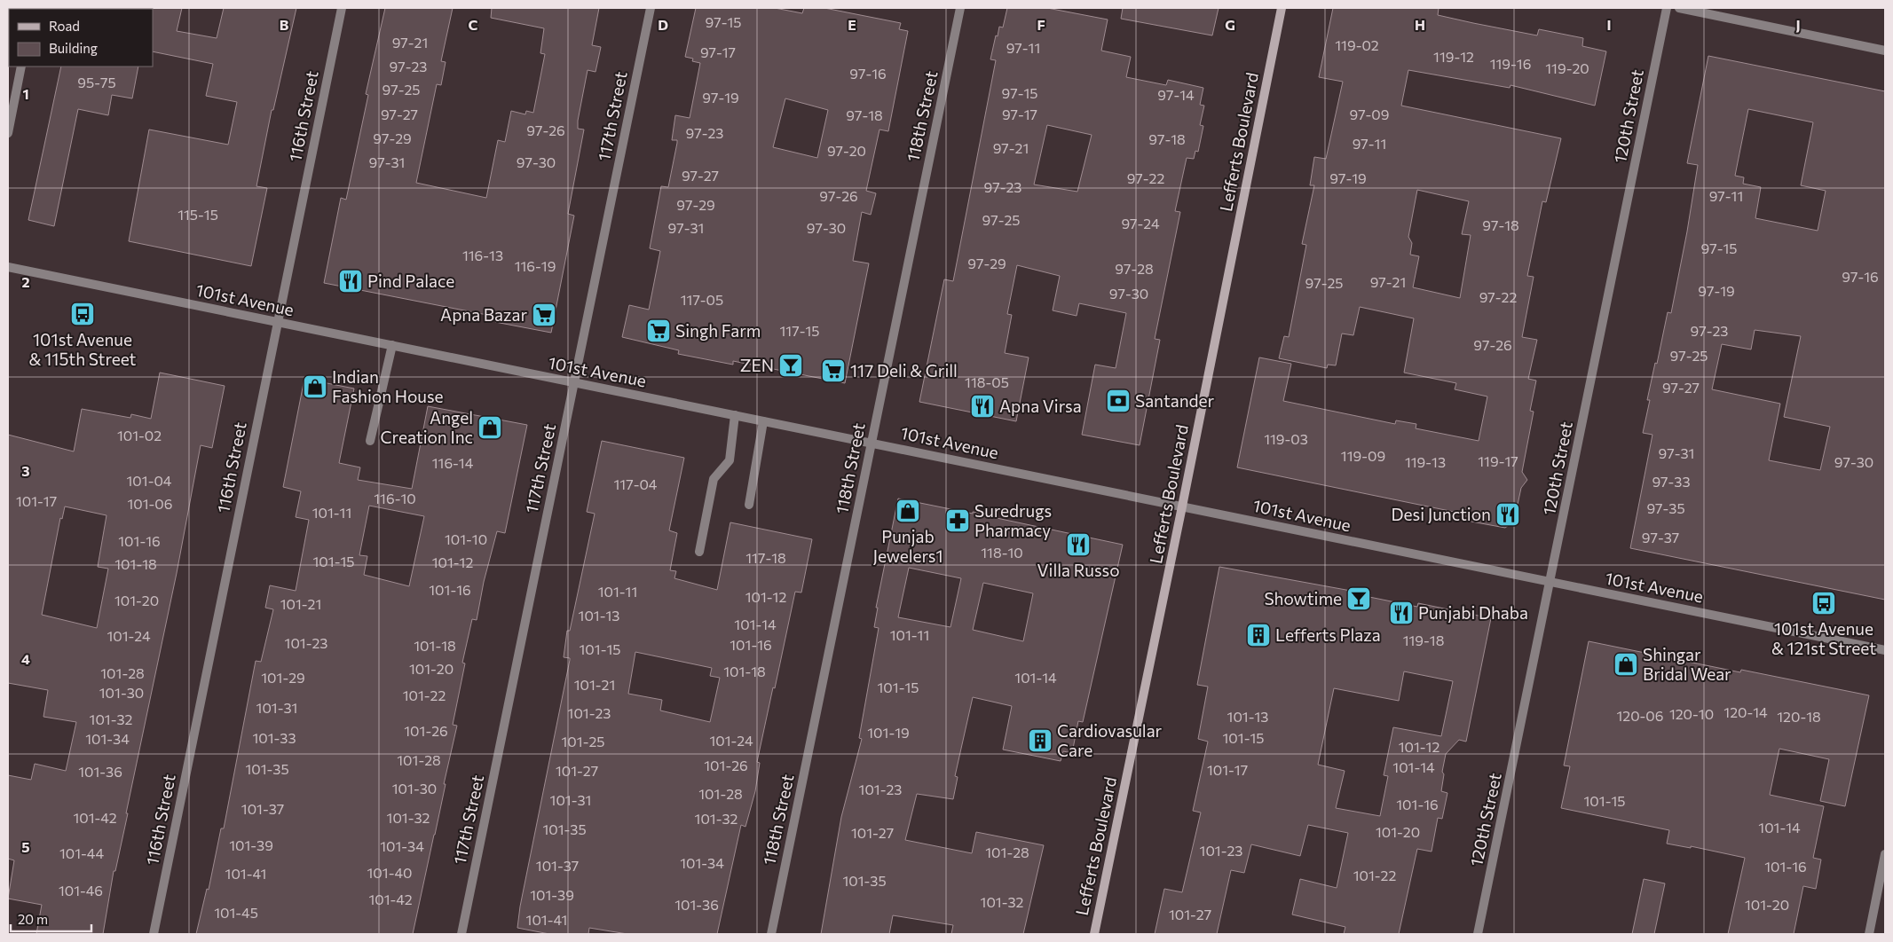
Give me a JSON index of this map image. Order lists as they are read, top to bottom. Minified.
{"streets":{"street":["116th Street","117th Street","118th Street","120th Street","Lefferts Boulevard","101st Avenue"]},"crossings":[["116th Street","101st Avenue"],["117th Street","101st Avenue"],["118th Street","101st Avenue"],["120th Street","101st Avenue"],["Lefferts Boulevard","101st Avenue"]],"places":{"restaurant":["Pind Palace","Apna Virsa","Desi Junction","Villa Russo","Punjabi Dhaba"],"bus stop":["101st Avenue & 115th Street","101st Avenue & 121st Street"],"supermarket":["Apna Bazar","Singh Farm","117 Deli & Grill"],"bar":["ZEN","Showtime"],"shop":["Indian Fashion House","Angel Creation Inc","Punjab Jewelers1","Shingar Bridal Wear"],"bank":["Santander"],"pharmacy":["Suredrugs Pharmacy"],"building":["Lefferts Plaza","Cardiovasular Care"]},"house_numbers":["97-15","97-21","119-02","97-11","97-17","119-12","119-16","97-23","119-20","97-16","95-75","97-25","97-15","97-14","97-19","97-27","97-17","97-09","97-18","97-26","97-23","97-29","97-18","97-11","97-21","97-20","97-31","97-30","97-27","97-22","97-19","97-23","97-26","97-11","97-29","115-15","97-25","97-24","97-18","97-31","97-30","97-15","116-13","97-29","116-19","97-28","97-16","97-21","97-25","97-19","97-30","97-22","117-05","117-15","97-23","97-26","97-25","118-05","97-27","101-02","119-03","97-31","119-09","119-17","119-13","97-30","116-14","101-04","97-33","117-04","116-10","101-17","101-06","97-35","101-11","97-37","101-10","101-16","118-10","117-18","101-15","101-12","101-18","101-16","101-11","101-12","101-20","101-21","101-13","101-14","101-11","101-24","119-18","101-23","101-16","101-18","101-15","101-20","101-18","101-28","101-29","101-14","101-21","101-15","101-30","101-22","101-31","120-14","101-23","120-10","120-06","101-13","120-18","101-32","101-26","101-19","101-33","101-15","101-34","101-24","101-25","101-12","101-28","101-26","101-14","101-35","101-17","101-27","101-36","101-30","101-23","101-28","101-31","101-15","101-16","101-37","101-42","101-32","101-32","101-14","101-35","101-20","101-27","101-39","101-34","101-23","101-28","101-44","101-34","101-37","101-16","101-40","101-41","101-22","101-35","101-46","101-39","101-42","101-32","101-36","101-20","101-45","101-27","101-41"],"legend":["Road","Building"],"scale_bar":"20 m","grid":{"columns":["B","C","D","E","F","G","H","I","J"],"rows":["1","2","3","4","5"]}}
